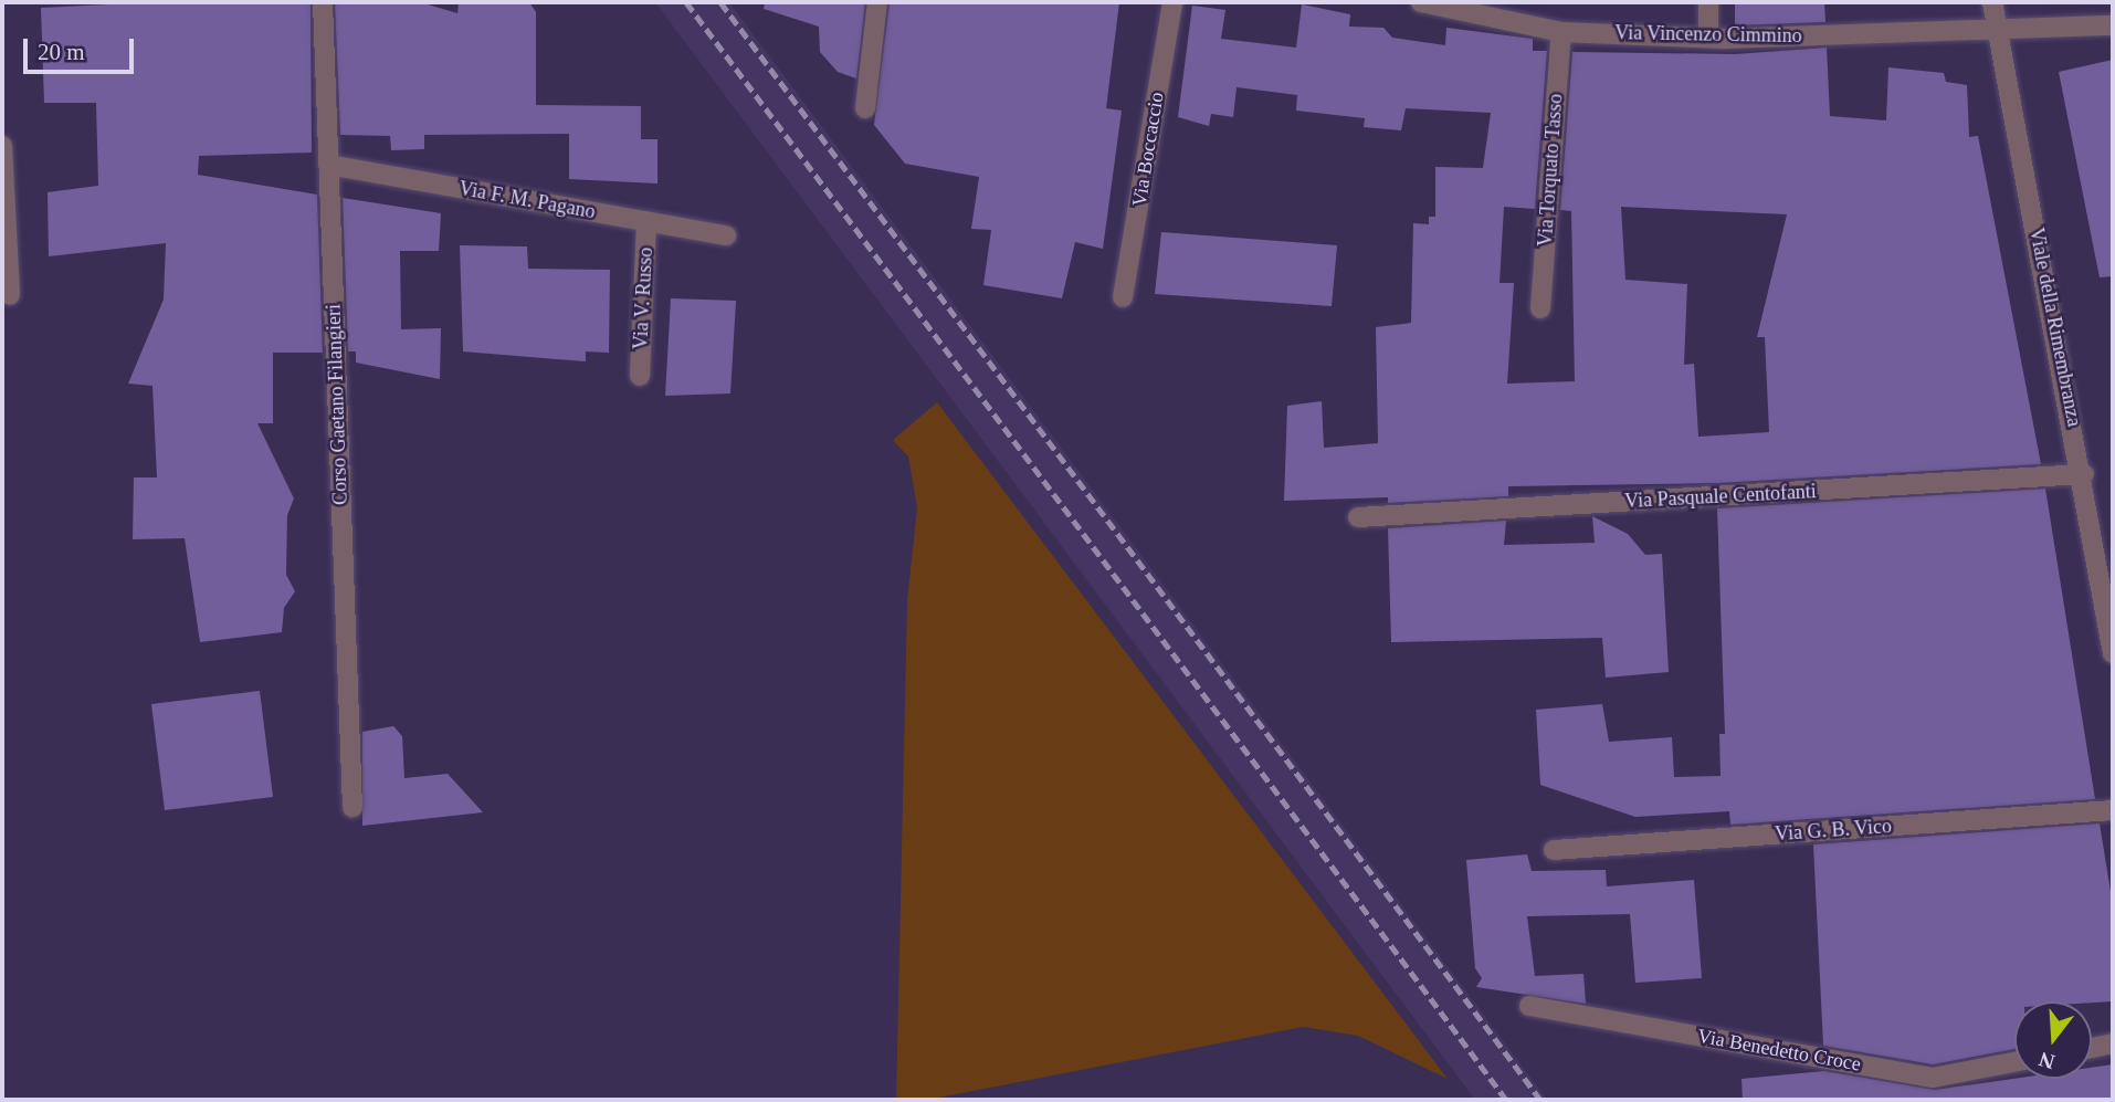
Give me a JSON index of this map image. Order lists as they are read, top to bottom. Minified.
{"streets":{"street":["Via Vincenzo Cimmino","Via Boccaccio","Via Torquato Tasso","Via F. M. Pagano","Via V. Russo","Viale della Rimembranza","Corso Gaetano Filangieri","Via Pasquale Centofanti","Via G. B. Vico","Via Benedetto Croce"]},"crossings":[["Via Vincenzo Cimmino","Via Torquato Tasso"],["Via Vincenzo Cimmino","Viale della Rimembranza"],["Via F. M. Pagano","Via V. Russo"],["Via F. M. Pagano","Corso Gaetano Filangieri"],["Viale della Rimembranza","Via Pasquale Centofanti"]],"scale_bar":"20 m","north":"bottom"}
